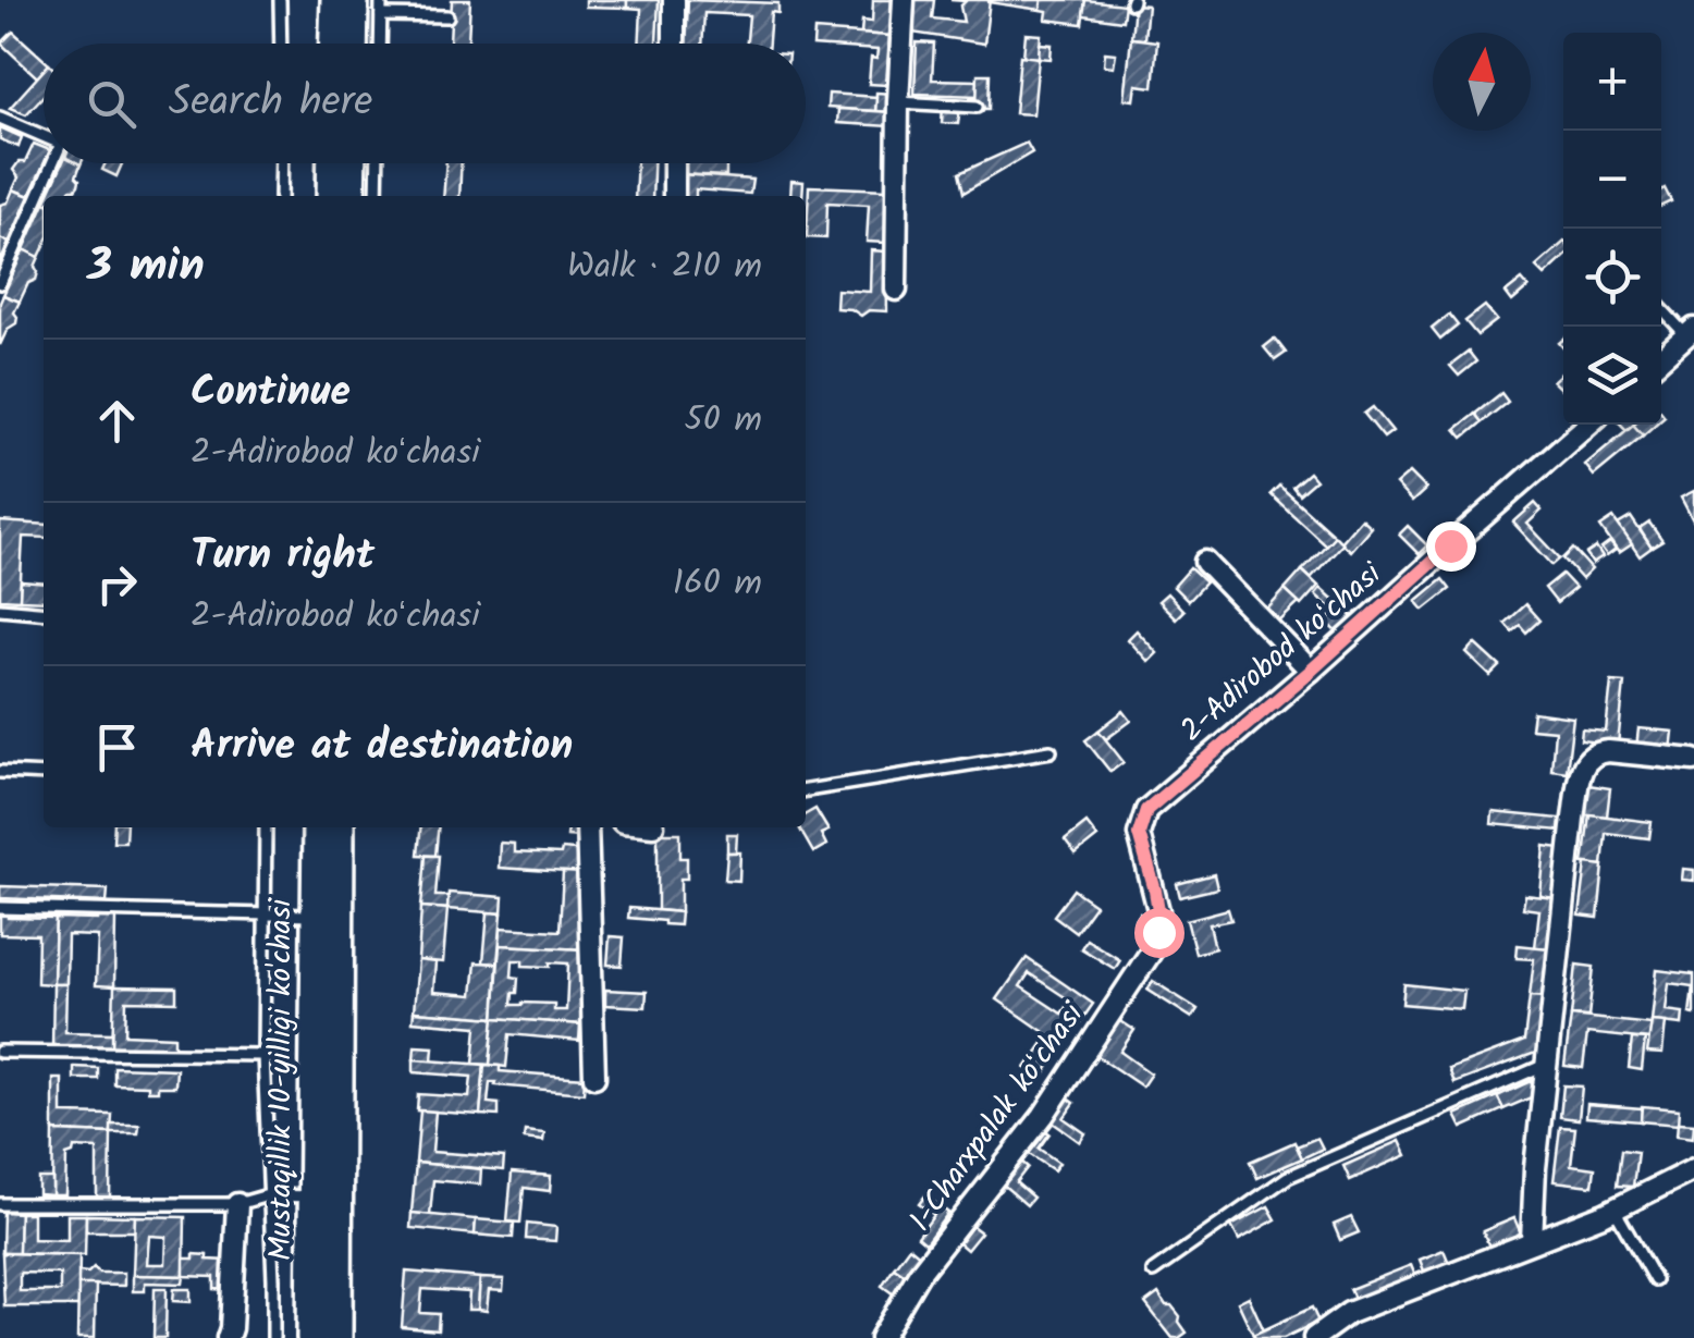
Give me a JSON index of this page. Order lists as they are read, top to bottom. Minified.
{"streets":{"main road":["Mustaqillik 10-yilligi ko'chasi"],"street":["2-Adirobod koʻchasi","1-Charxpalak koʻchasi"]},"crossings":[["2-Adirobod koʻchasi","1-Charxpalak koʻchasi"]],"north":"top","page":{"map_buttons":["+","−"],"search":"Search here","heading":["3 min","Walk · 210 m"],"list":[["Continue","2-Adirobod koʻchasi","50 m"],["Turn right","2-Adirobod koʻchasi","160 m"],"Arrive at destination"]}}
